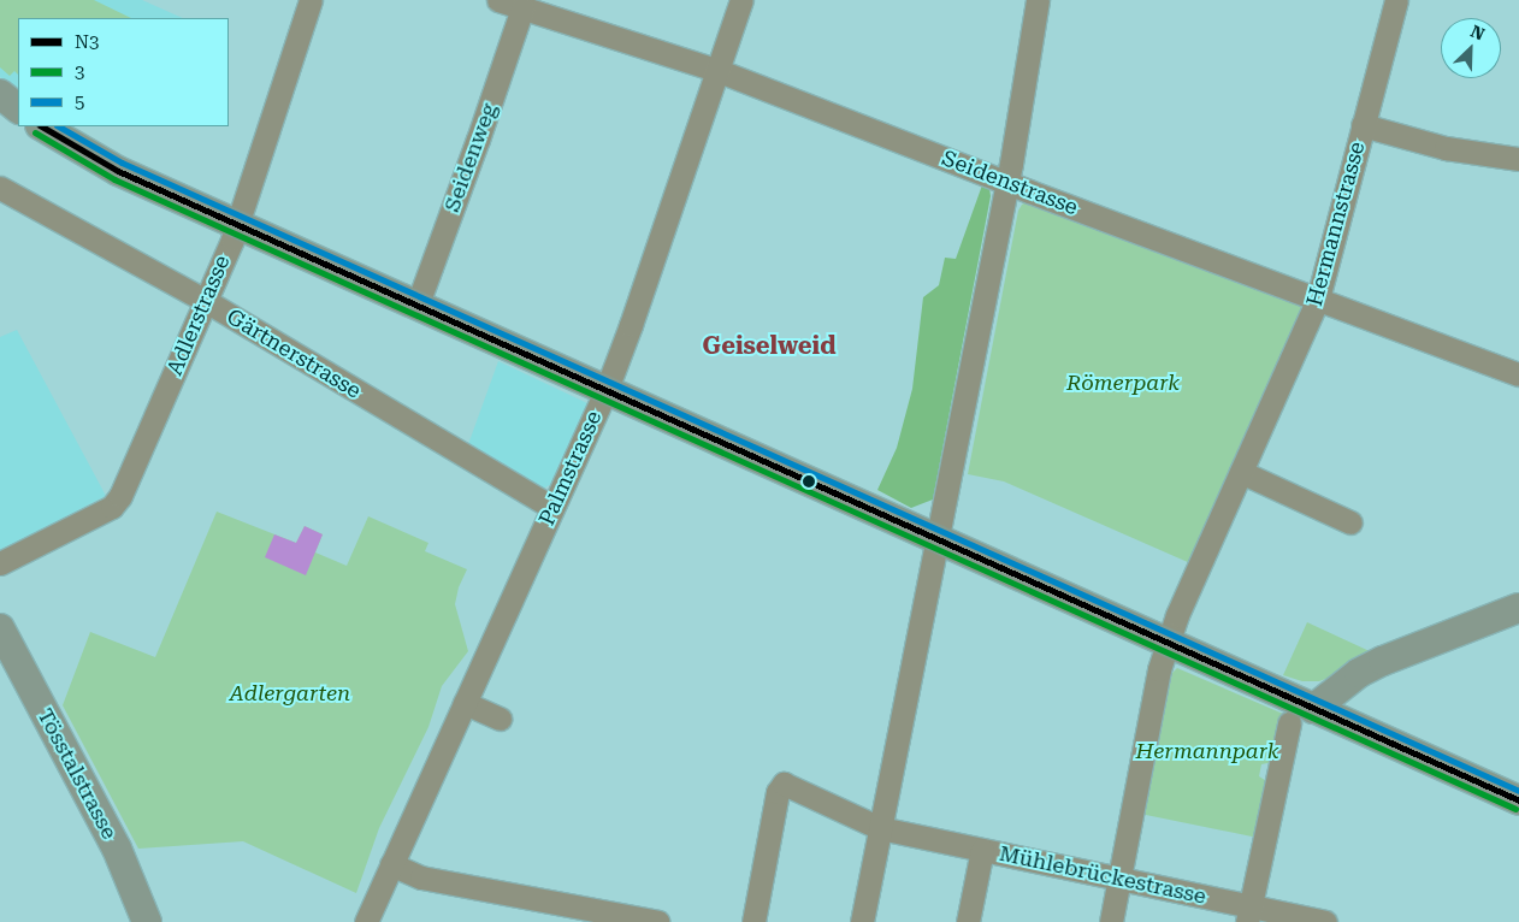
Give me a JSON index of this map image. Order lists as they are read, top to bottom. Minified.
{"streets":{"main road":["Tösstalstrasse"],"street":["Seidenweg","Seidenstrasse","Hermannstrasse","Adlerstrasse","Gärtnerstrasse","Palmstrasse","Mühlebrückestrasse"]},"crossings":[["Seidenweg","Seidenstrasse"],["Seidenstrasse","Hermannstrasse"],["Seidenstrasse","Palmstrasse"],["Hermannstrasse","Mühlebrückestrasse"],["Adlerstrasse","Gärtnerstrasse"],["Gärtnerstrasse","Palmstrasse"]],"districts":["Geiselweid"],"parks":["Römerpark","Adlergarten","Hermannpark"],"lines":["transit line N3","transit line 5","transit line 3"],"legend":["N3","3","5"],"north":"top right"}
